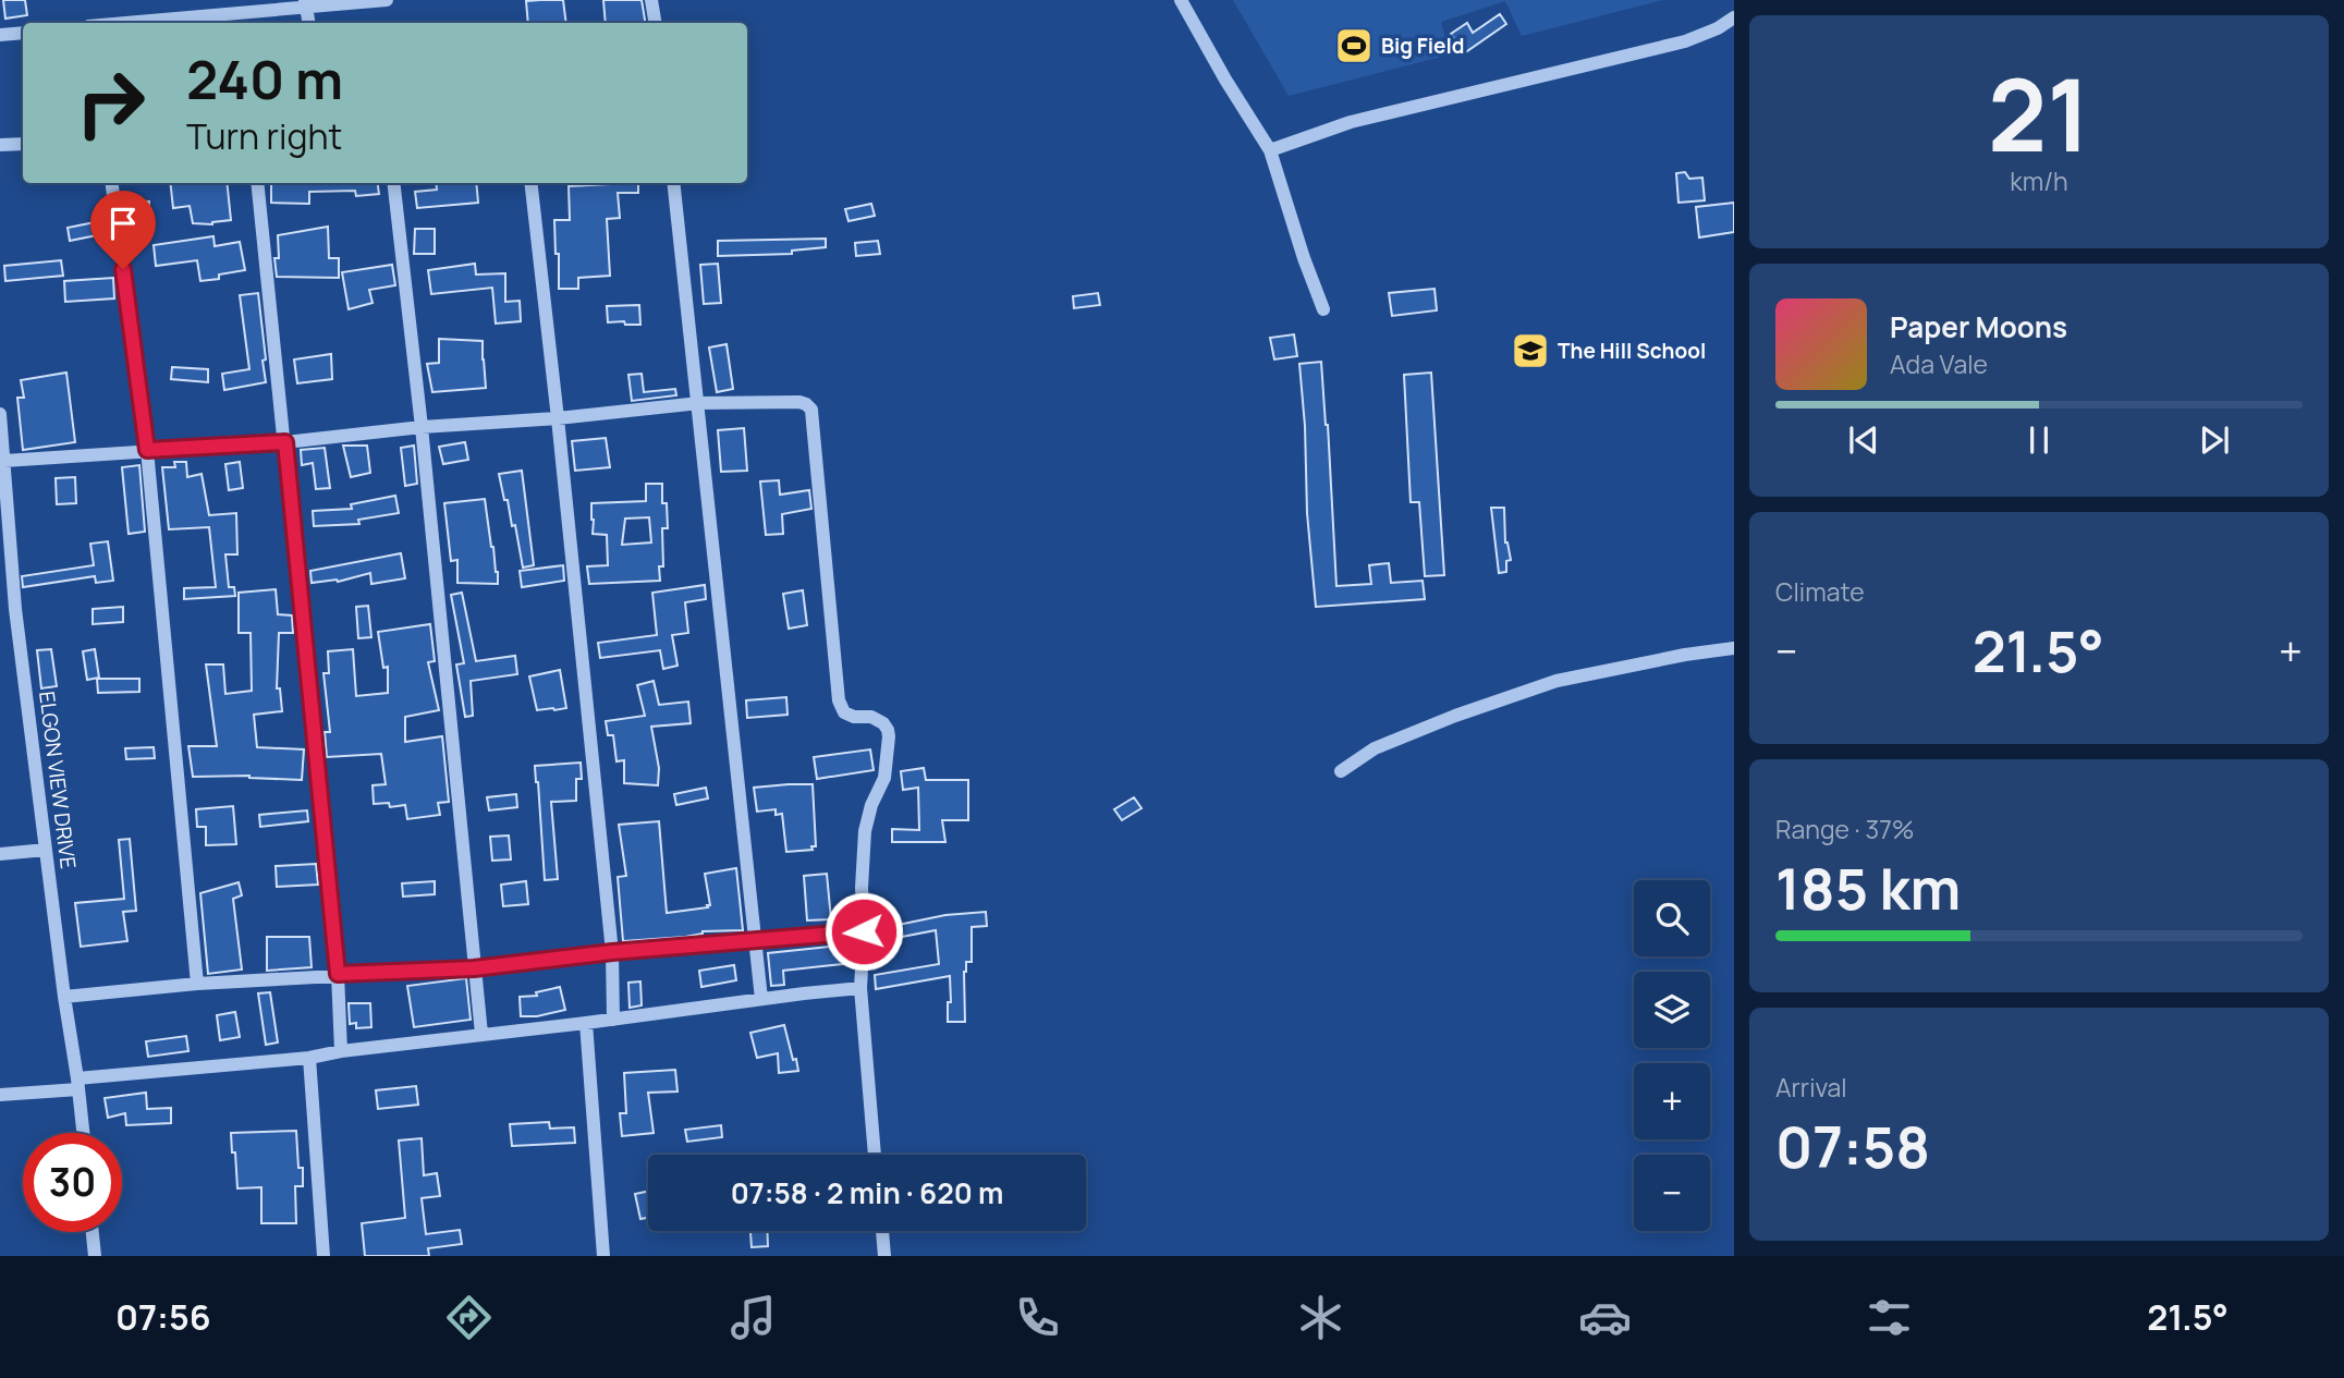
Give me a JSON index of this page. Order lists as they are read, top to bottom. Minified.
{"streets":{"street":["ELGON VIEW DRIVE"]},"places":{"sports":["Big Field"],"school or university":["The Hill School"]},"page":{"tile":[["21","km/h"],"Climate",["Range · 37%","185 km"],["Arrival","07:58"]],"turn":["240 m","Turn right"],"song":["Paper Moons","Ada Vale"],"heat":["−","21.5°","+"],"map_buttons":["+","−"],"limit":"30","trip":"07:58 · 2 min · 620 m","tabs":["07:56","21.5°"]}}
